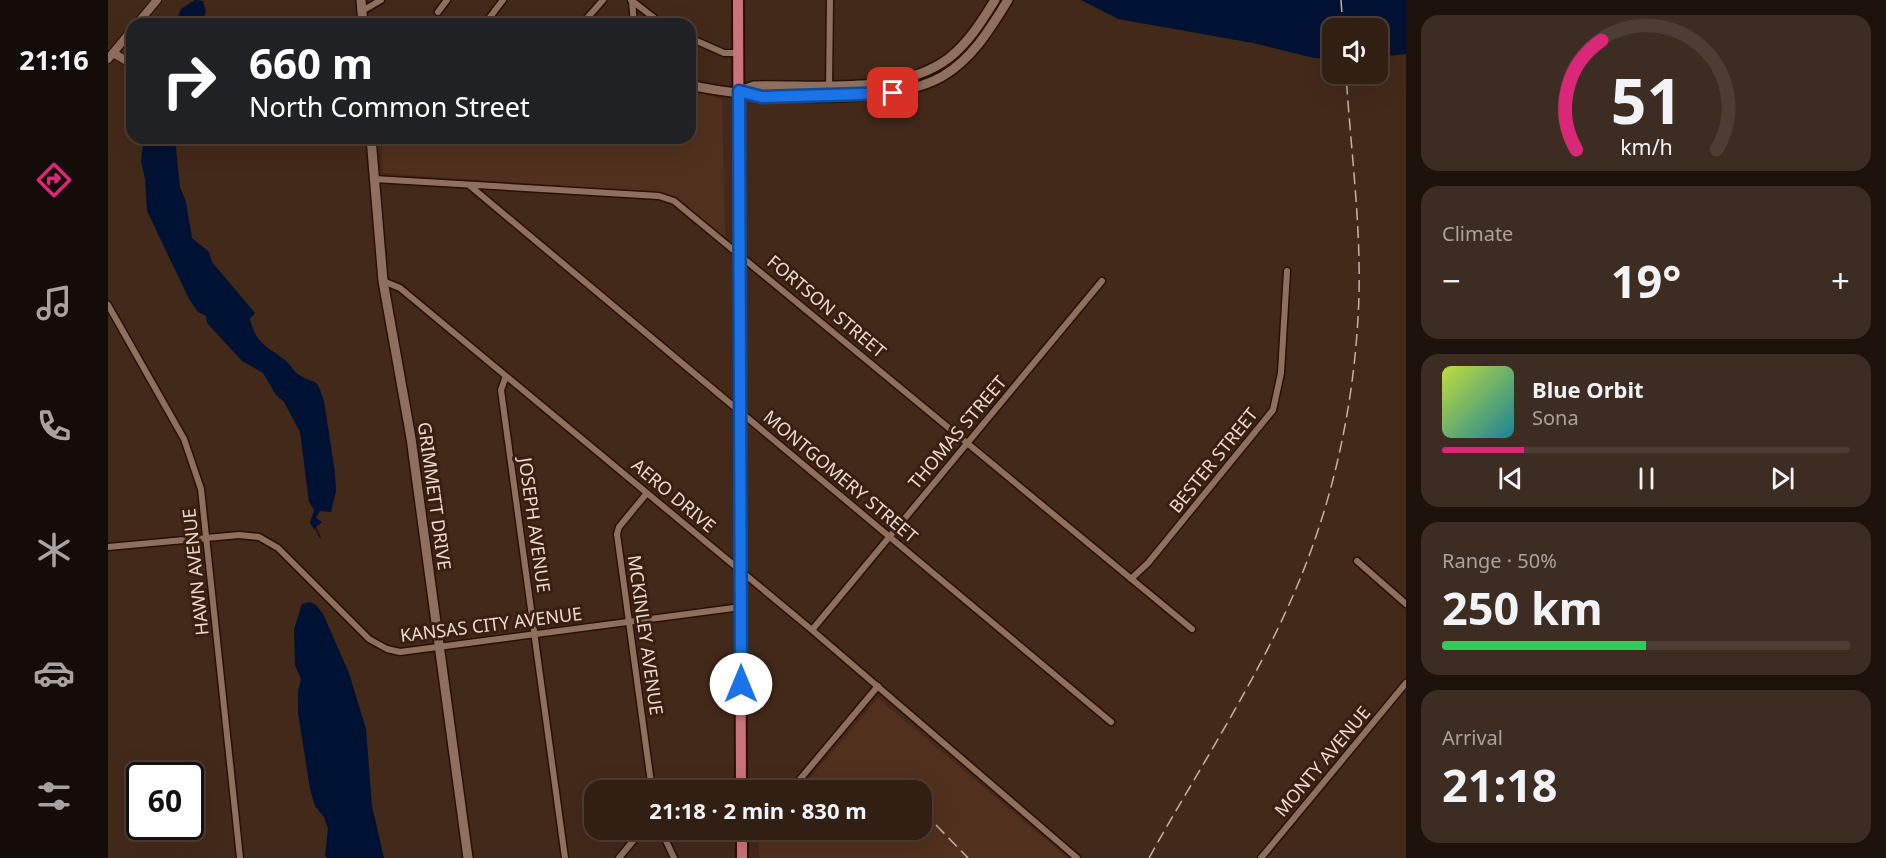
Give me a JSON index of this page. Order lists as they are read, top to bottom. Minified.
{"streets":{"main road":["GRIMMETT DRIVE"],"street":["FORTSON STREET","THOMAS STREET","BESTER STREET","MONTGOMERY STREET","AERO DRIVE","JOSEPH AVENUE","HAWN AVENUE","KANSAS CITY AVENUE","MCKINLEY AVENUE","MONTY AVENUE"]},"crossings":[["FORTSON STREET","THOMAS STREET"],["FORTSON STREET","BESTER STREET"],["FORTSON STREET","MONTGOMERY STREET"],["FORTSON STREET","GRIMMETT DRIVE"],["THOMAS STREET","MONTGOMERY STREET"],["THOMAS STREET","AERO DRIVE"],["AERO DRIVE","GRIMMETT DRIVE"],["AERO DRIVE","JOSEPH AVENUE"],["AERO DRIVE","MCKINLEY AVENUE"],["GRIMMETT DRIVE","KANSAS CITY AVENUE"],["JOSEPH AVENUE","KANSAS CITY AVENUE"],["HAWN AVENUE","KANSAS CITY AVENUE"],["KANSAS CITY AVENUE","MCKINLEY AVENUE"]],"page":{"tabs":"21:16","turn":["660 m","North Common Street"],"tile":["Climate",["Range · 50%","250 km"],["Arrival","21:18"]],"heat":["−","19°","+"],"song":["Blue Orbit","Sona"],"limit":"60","trip":"21:18 · 2 min · 830 m","gauge":["51","km/h"]}}
